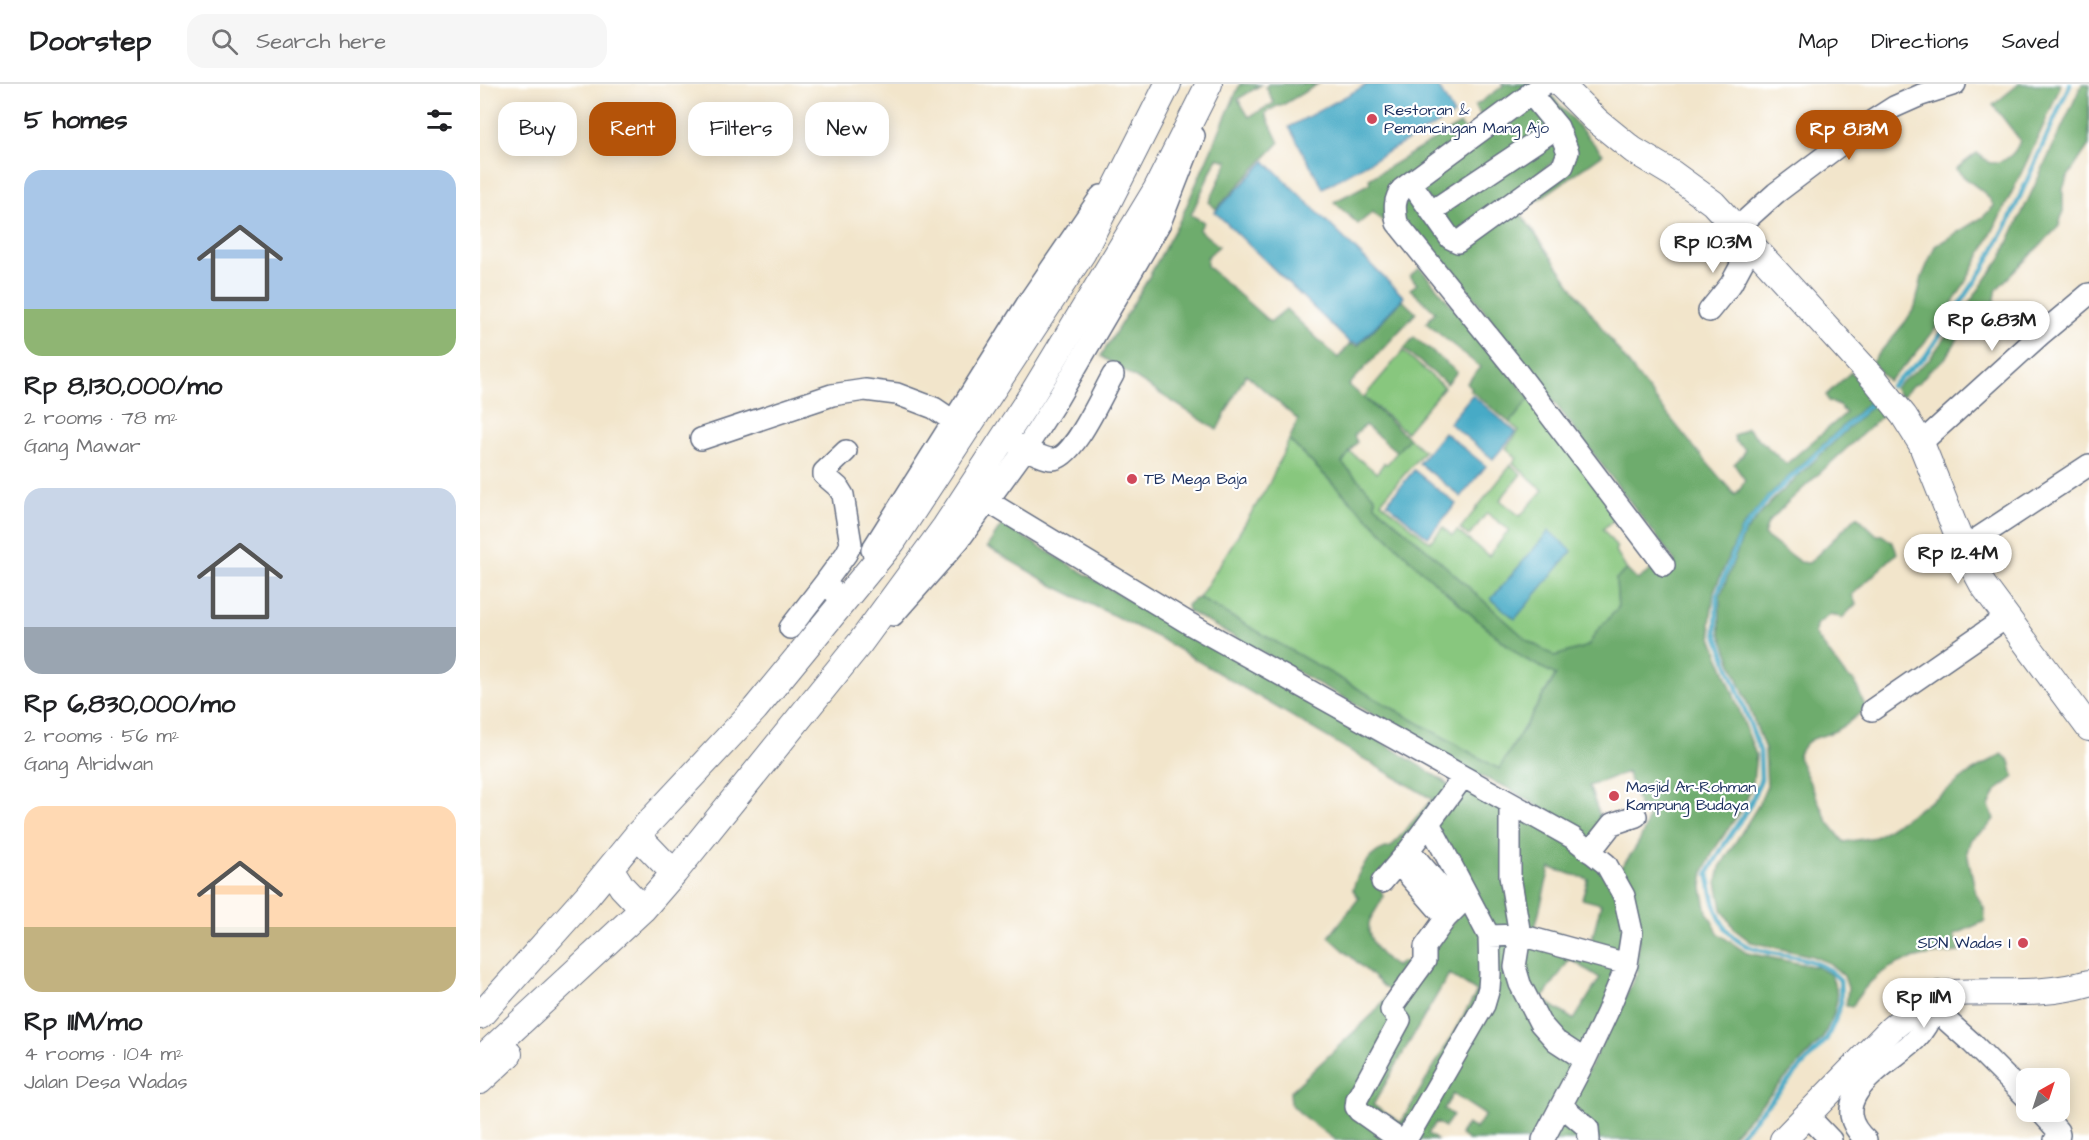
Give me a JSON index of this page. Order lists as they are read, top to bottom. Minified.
{"places":["Restoran & Pemancingan Mang Ajo","TB Mega Baja","Masjid Ar-Rohman Kampung Budaya","SDN Wadas I"],"north":"top right","page":{"header":"Doorstep","search":"Search here","nav":["Map","Directions","Saved"],"heading":"5 homes","chip":["Buy","Rent","Filters","New"],"price":["Rp 8.13M","Rp 10.3M","Rp 6.83M","Rp 12.4M","Rp 11M"],"list":[{"name":"Rp 8,130,000/mo","note":"2 rooms · 78 m² · Gang Mawar"},{"name":"Rp 6,830,000/mo","note":"2 rooms · 56 m² · Gang Alridwan"},{"name":"Rp 11M/mo","note":"4 rooms · 104 m² · Jalan Desa Wadas"}]}}
